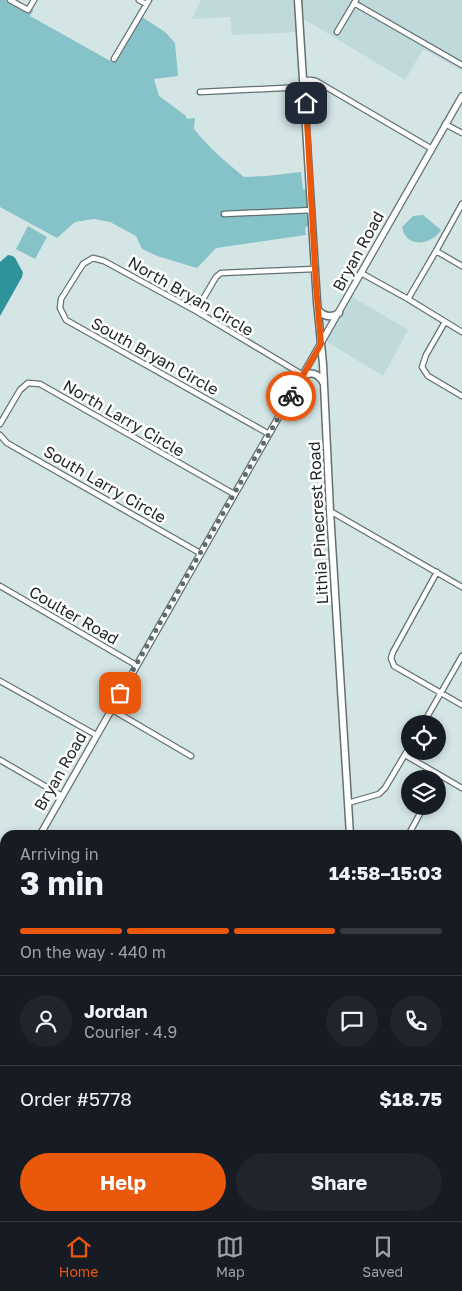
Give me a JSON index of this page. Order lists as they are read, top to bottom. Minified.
{"streets":{"main road":["Lithia Pinecrest Road"],"street":["Bryan Road","North Bryan Circle","South Bryan Circle","North Larry Circle","South Larry Circle","Coulter Road"]},"crossings":[["Bryan Road","North Bryan Circle"],["Bryan Road","South Bryan Circle"],["Bryan Road","North Larry Circle"],["Bryan Road","South Larry Circle"],["Bryan Road","Lithia Pinecrest Road"],["Bryan Road","Coulter Road"],["North Bryan Circle","South Bryan Circle"]],"page":{"heading":["3 min","Arriving in","14:58–15:03"],"panel":["Jordan","Courier · 4.9","Order #5778","$18.75"],"bar":"On the way · 440 m","buttons":["Help","Share"],"tabs":["Home","Map","Saved"]}}
